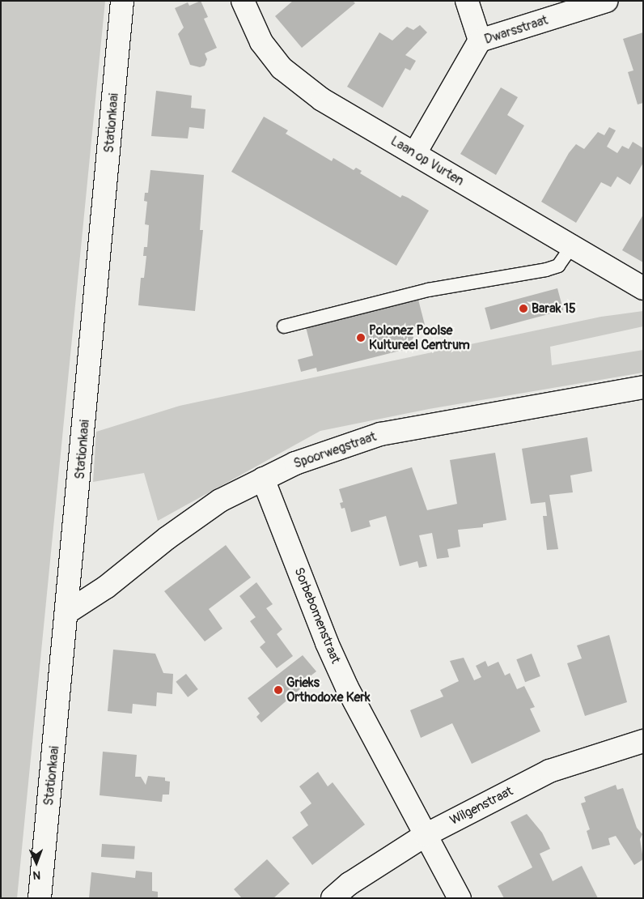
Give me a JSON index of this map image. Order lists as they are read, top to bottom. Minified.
{"streets":{"street":["Dwarsstraat","Stationkaai","Laan op Vurten","Spoorwegstraat","Sorbebomenstraat","Wilgenstraat"]},"crossings":[["Dwarsstraat","Laan op Vurten"],["Stationkaai","Spoorwegstraat"],["Spoorwegstraat","Sorbebomenstraat"],["Sorbebomenstraat","Wilgenstraat"]],"places":["Barak 15","Polonez Poolse Kultureel Centrum","Grieks Orthodoxe Kerk"],"north":"bottom"}
